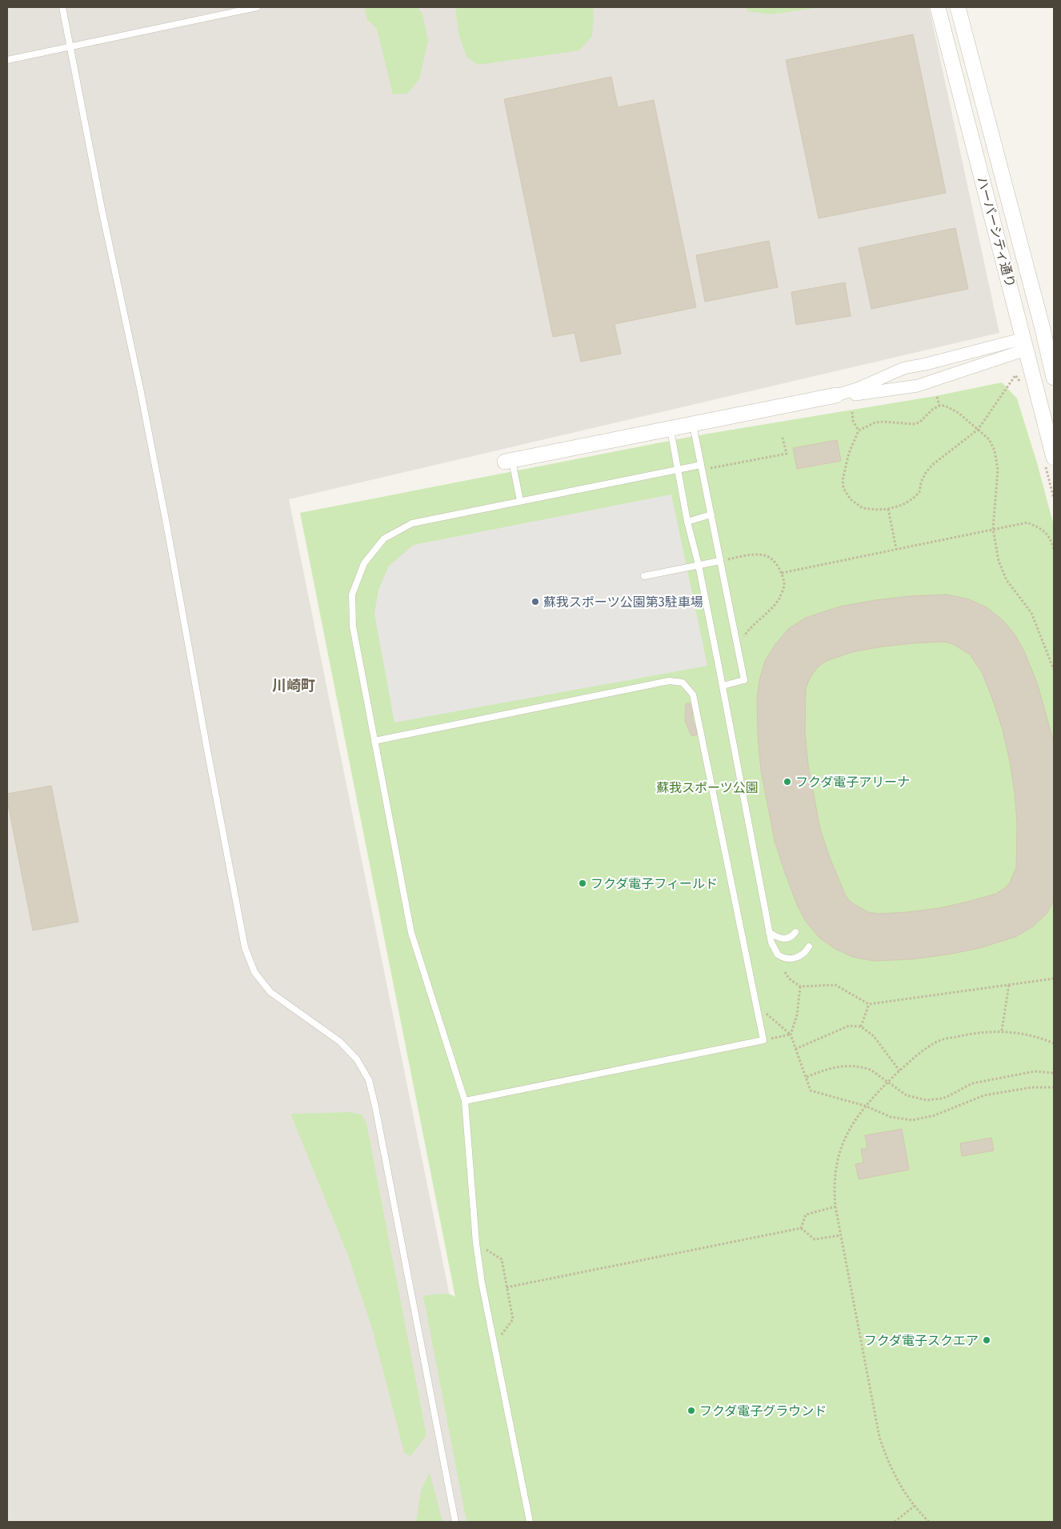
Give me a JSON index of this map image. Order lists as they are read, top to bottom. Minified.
{"streets":{"street":["ハーバーシティ通り"]},"districts":["川崎町"],"parks":["蘇我スポーツ公園"],"places":["蘇我スポーツ公園第3駐車場","フクダ電子アリーナ","フクダ電子フィールド","フクダ電子スクエア","フクダ電子グラウンド"]}
